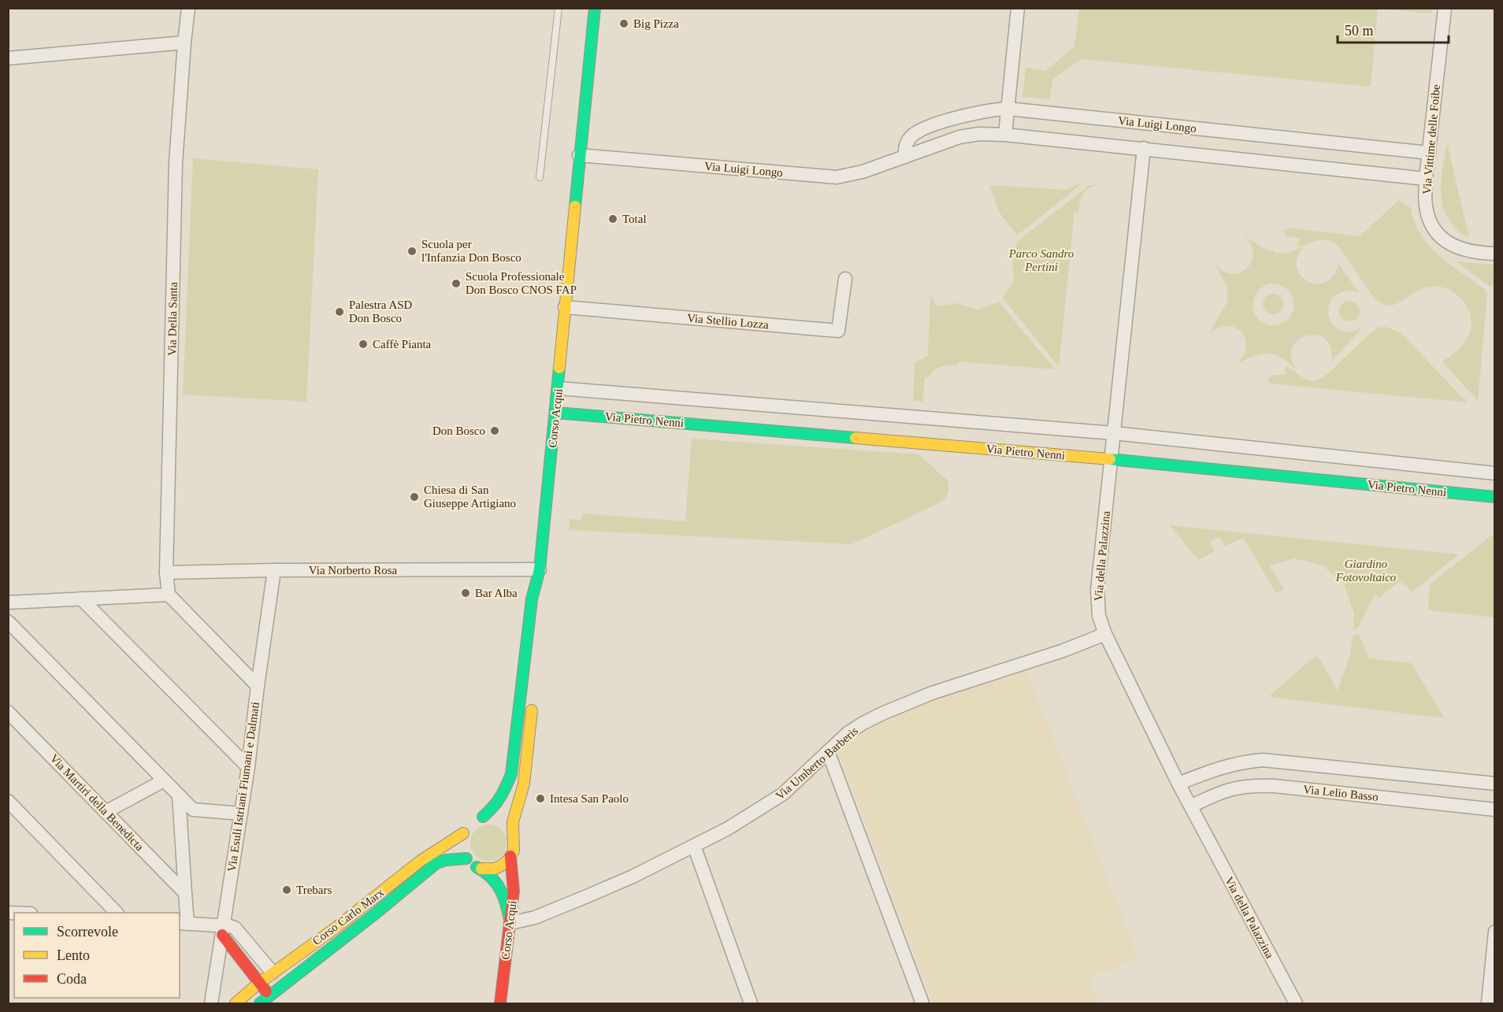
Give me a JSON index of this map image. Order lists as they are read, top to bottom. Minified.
{"streets":{"street":["Via Luigi Longo","Via Vittime delle Foibe","Via Della Santa","Via Stellio Lozza","Corso Acqui","Via Pietro Nenni","Via della Palazzina","Via Norberto Rosa","Via Umberto Barberis","Via Esuli Istriani Fiumani e Dalmati","Via Lelio Basso","Via Martiri della Benedicta","Corso Carlo Marx"]},"crossings":[["Via Luigi Longo","Via Vittime delle Foibe"],["Via Luigi Longo","Corso Acqui"],["Via Luigi Longo","Via della Palazzina"],["Via Della Santa","Via Norberto Rosa"],["Via Stellio Lozza","Corso Acqui"],["Corso Acqui","Via Pietro Nenni"],["Corso Acqui","Via Norberto Rosa"],["Corso Acqui","Via Umberto Barberis"],["Corso Acqui","Corso Carlo Marx"],["Via Pietro Nenni","Via della Palazzina"],["Via della Palazzina","Via Umberto Barberis"],["Via della Palazzina","Via Lelio Basso"],["Via Norberto Rosa","Via Esuli Istriani Fiumani e Dalmati"]],"parks":["Parco Sandro Pertini","Giardino Fotovoltaico"],"places":["Big Pizza","Total","Scuola per l'Infanzia Don Bosco","Scuola Professionale Don Bosco CNOS FAP","Palestra ASD Don Bosco","Caffè Pianta","Don Bosco","Chiesa di San Giuseppe Artigiano","Bar Alba","Intesa San Paolo","Trebars"],"legend":["Scorrevole","Lento","Coda"],"scale_bar":"50 m"}
